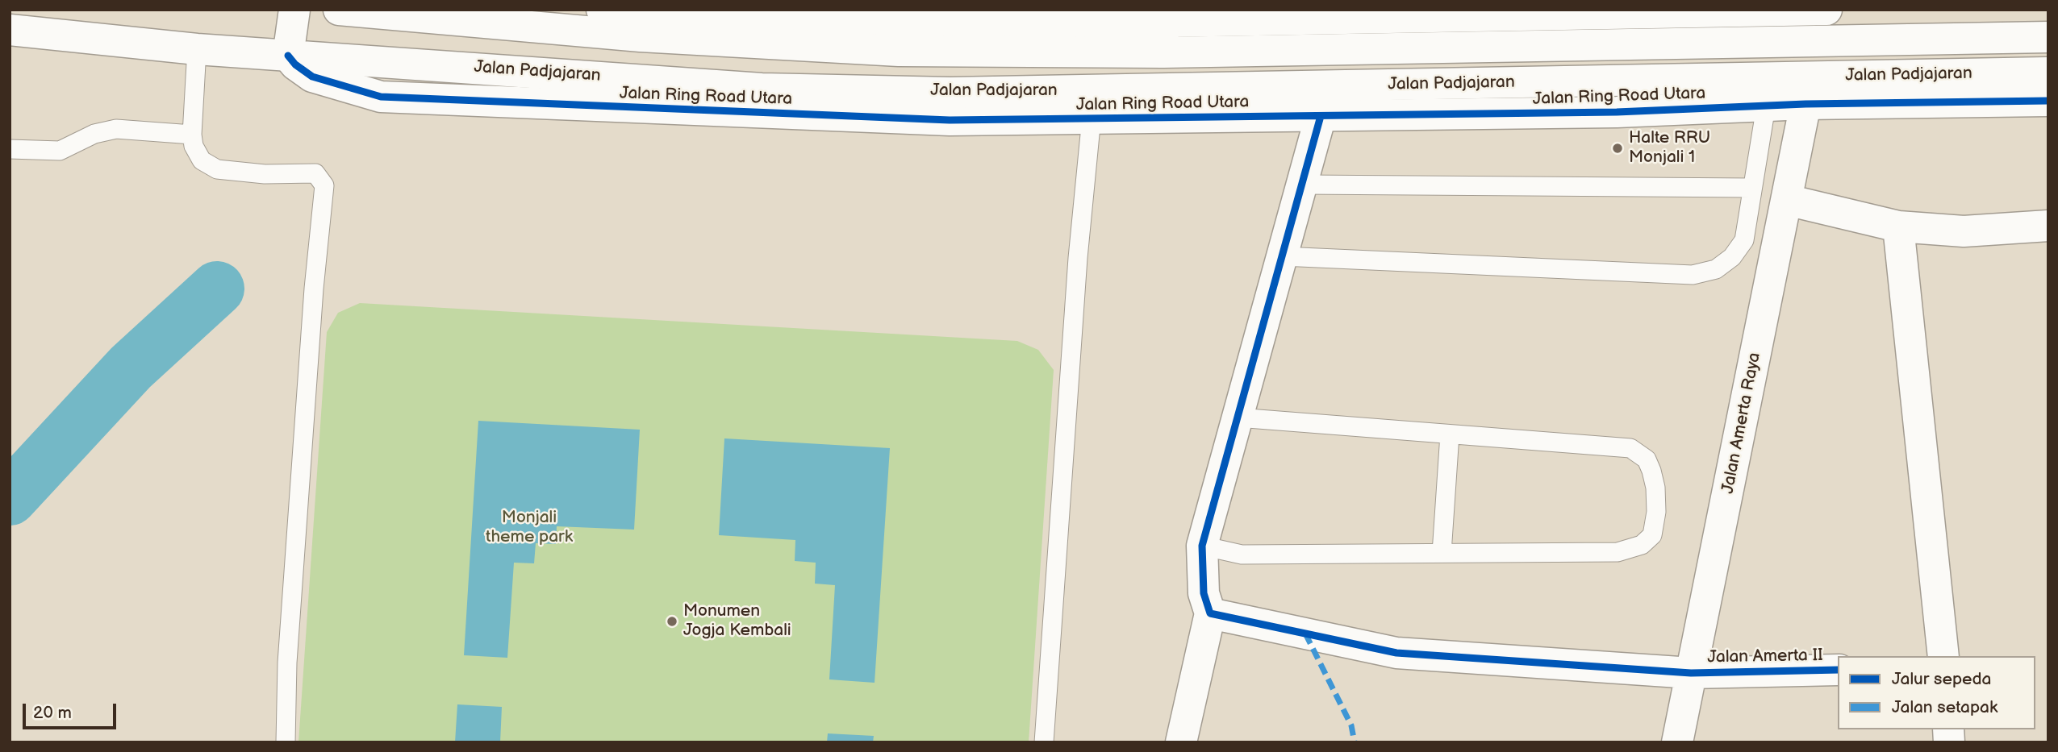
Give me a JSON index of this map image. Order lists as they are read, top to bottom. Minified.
{"streets":{"main road":["Jalan Padjajaran","Jalan Ring Road Utara","Jalan Amerta Raya","Jalan Amerta II"]},"crossings":[["Jalan Padjajaran","Jalan Ring Road Utara"],["Jalan Ring Road Utara","Jalan Amerta Raya"],["Jalan Amerta Raya","Jalan Amerta II"]],"parks":["Monjali theme park"],"places":["Halte RRU Monjali 1","Monumen Jogja Kembali"],"legend":["Jalur sepeda","Jalan setapak"],"scale_bar":"20 m"}
